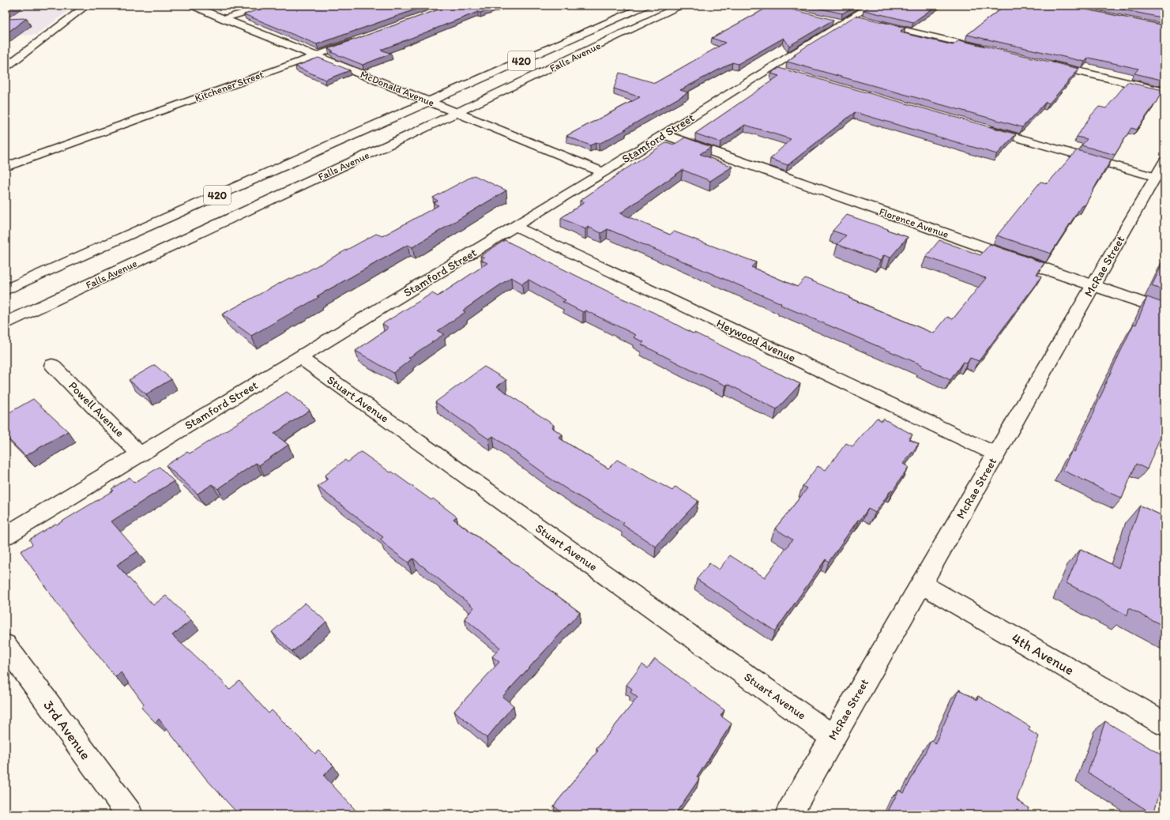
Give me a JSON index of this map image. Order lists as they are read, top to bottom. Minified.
{"streets":{"main road":["Falls Avenue","420","Kitchener Street","McDonald Avenue","Stamford Street","Florence Avenue","McRae Street","Heywood Avenue","Stuart Avenue","Powell Avenue","4th Avenue","3rd Avenue"]},"crossings":[["Falls Avenue","McDonald Avenue"],["Kitchener Street","McDonald Avenue"],["McDonald Avenue","Stamford Street"],["Stamford Street","Florence Avenue"],["Stamford Street","Heywood Avenue"],["Stamford Street","Stuart Avenue"],["Stamford Street","Powell Avenue"],["Florence Avenue","McRae Street"],["McRae Street","Heywood Avenue"],["McRae Street","Stuart Avenue"],["McRae Street","4th Avenue"]]}
